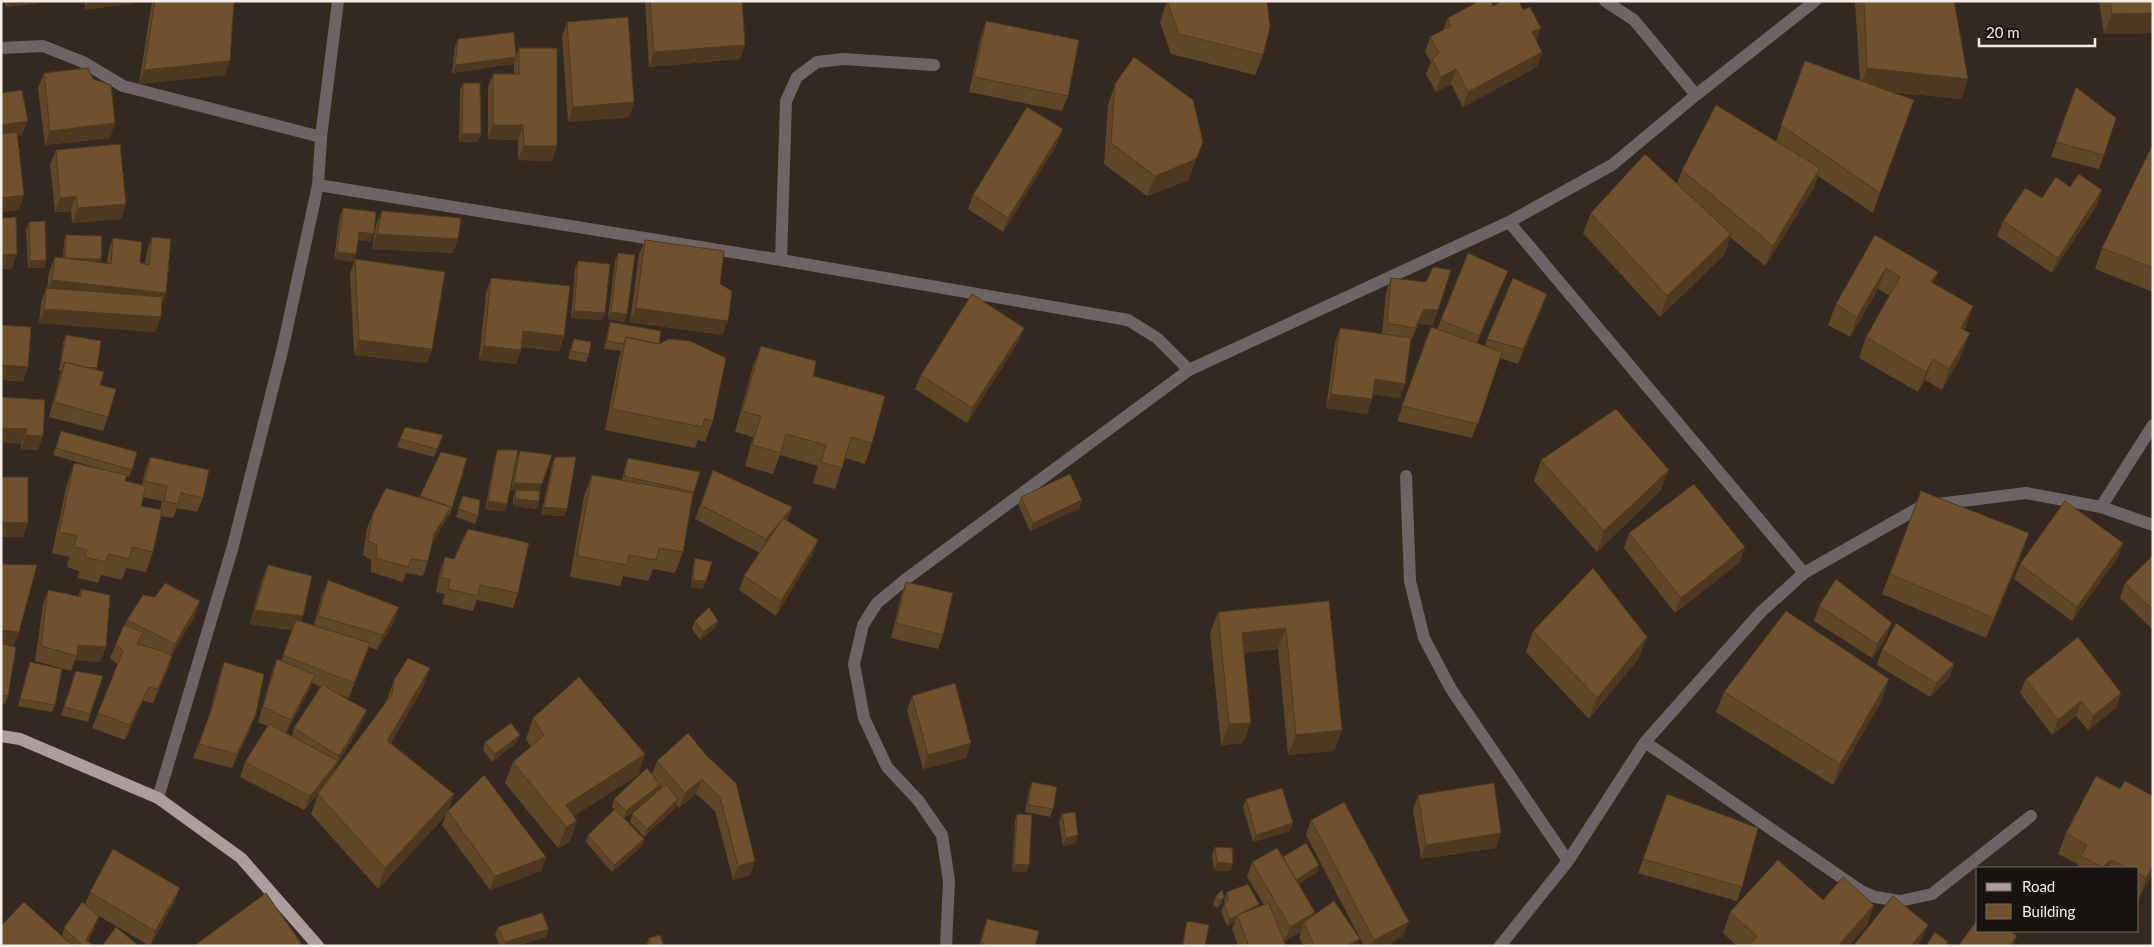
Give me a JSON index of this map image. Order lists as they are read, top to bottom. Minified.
{"legend":["Road","Building"],"scale_bar":"20 m"}
